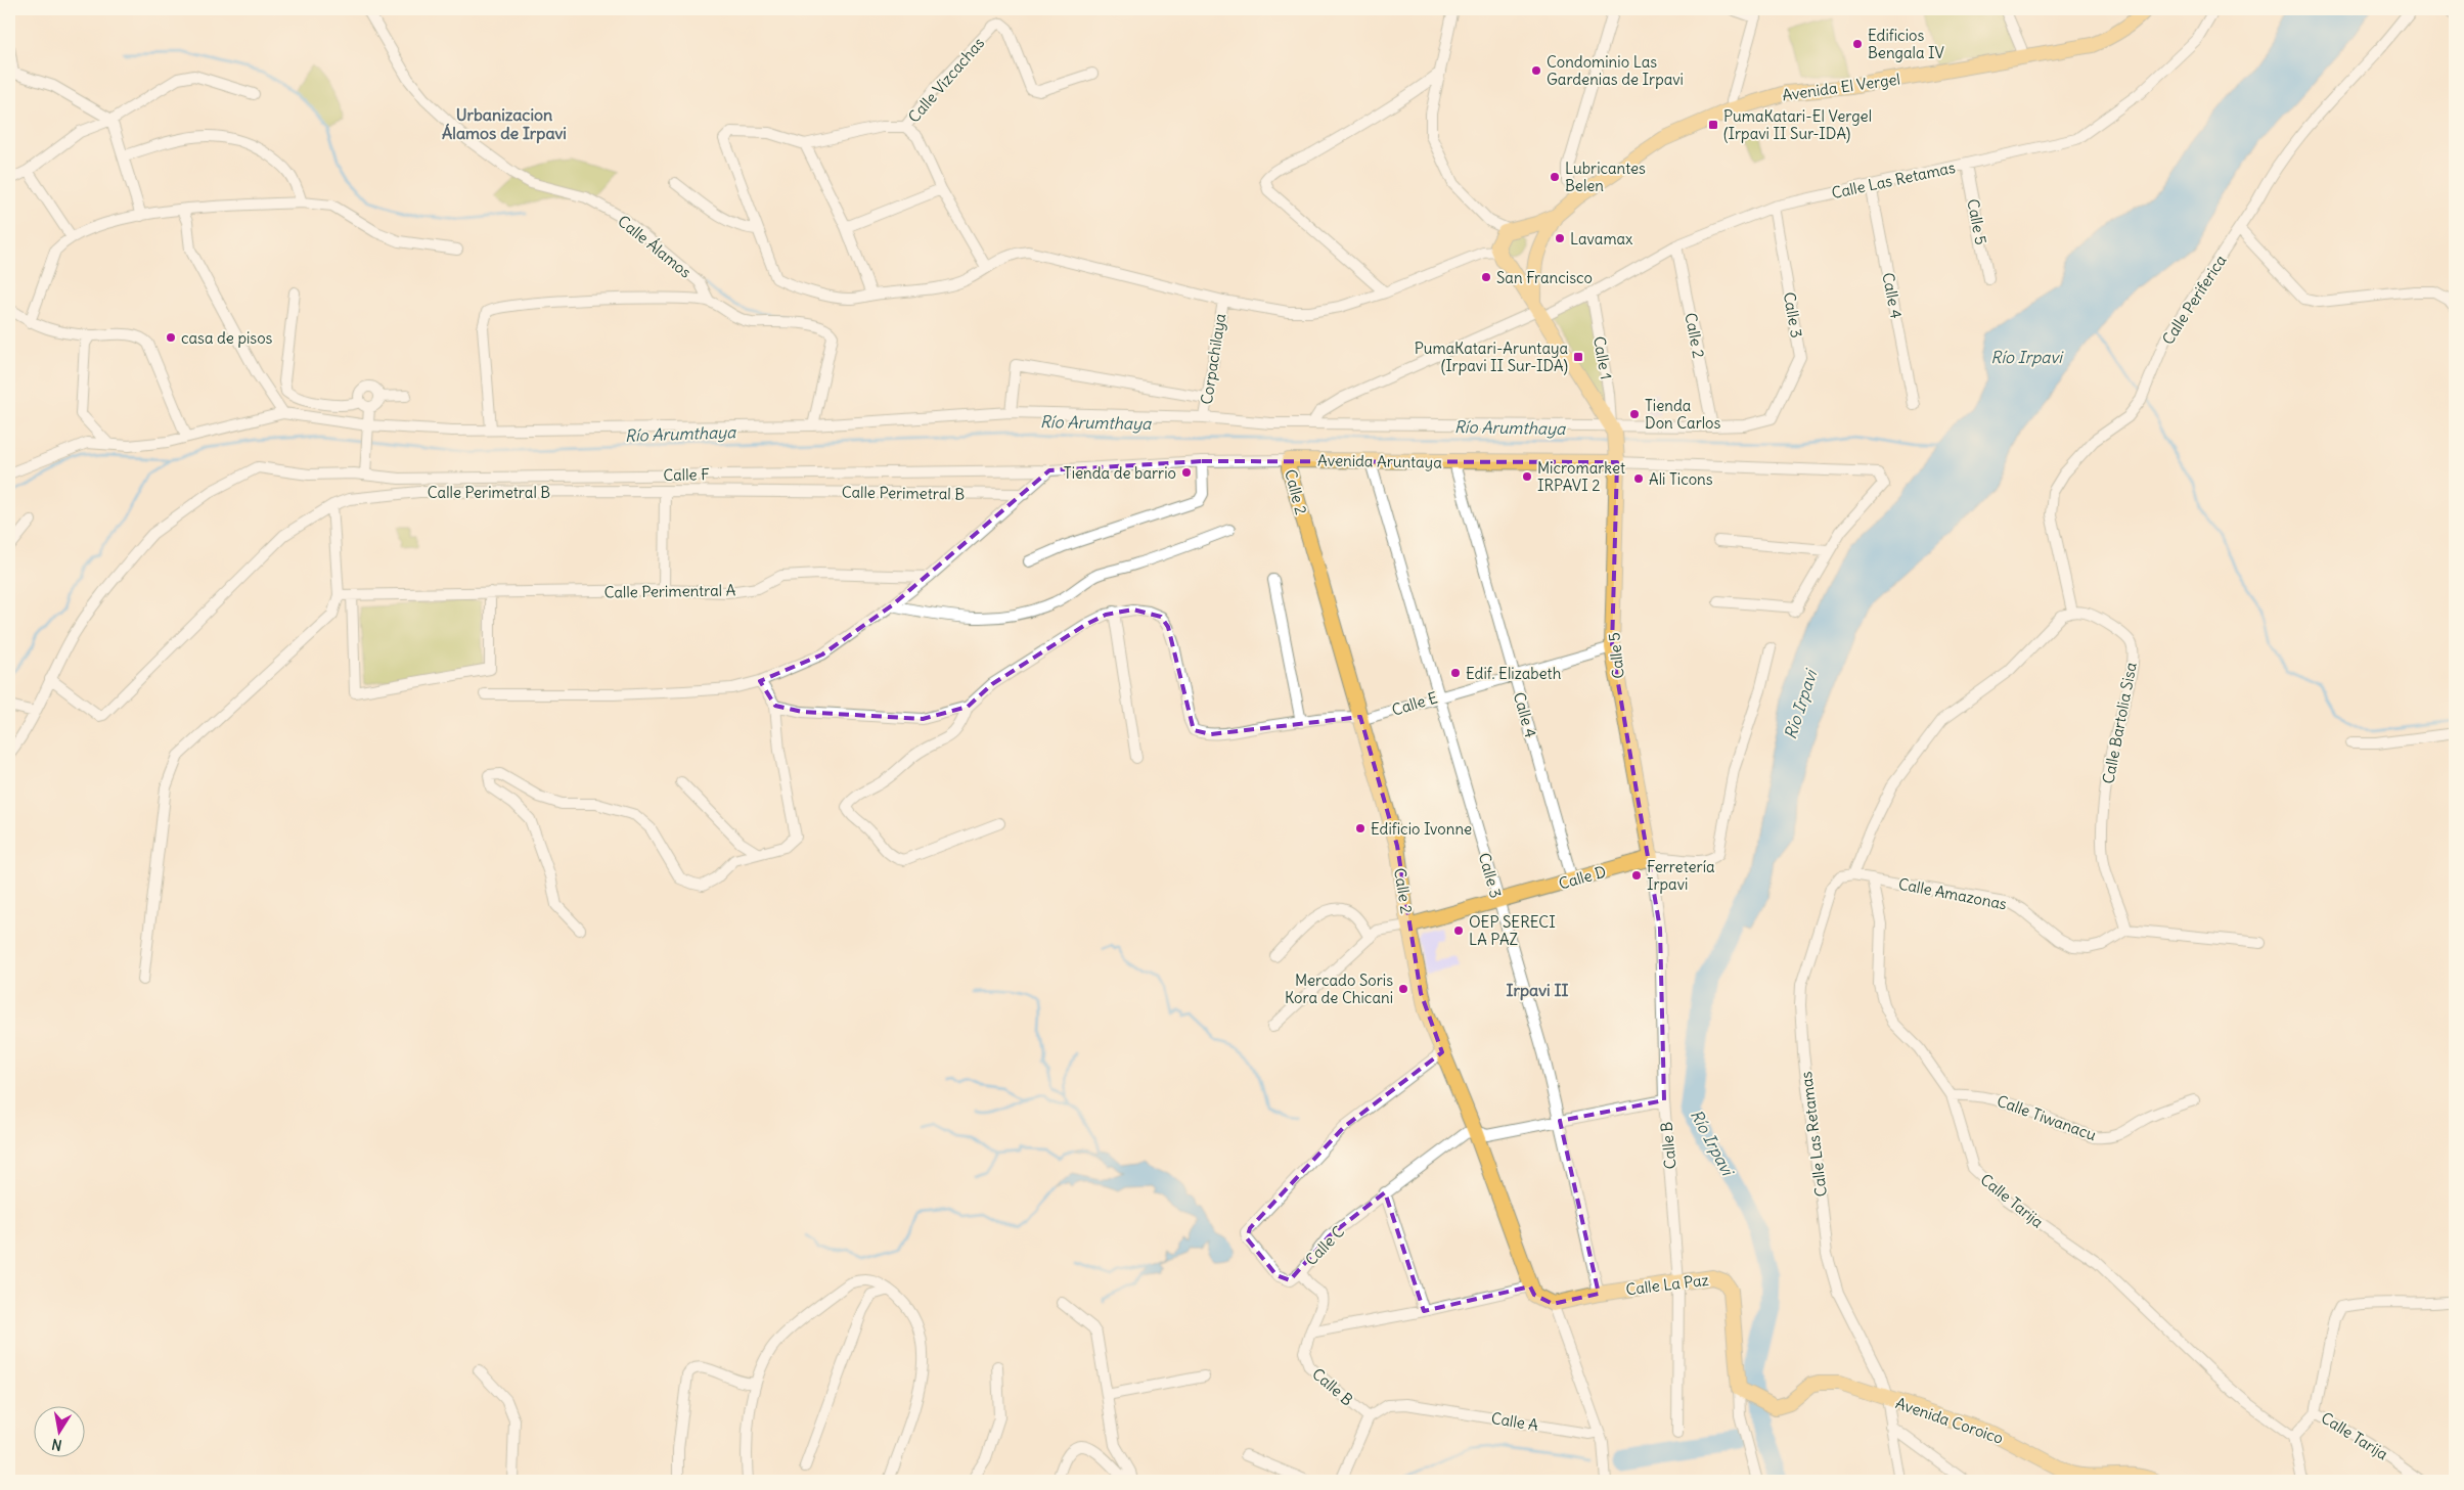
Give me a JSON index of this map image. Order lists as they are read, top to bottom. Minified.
{"streets":{"main road":["Avenida El Vergel","Calle 5","Calle 2","Avenida Aruntaya","Calle D","Calle La Paz","Avenida Coroico"],"street":["Calle Vizcachas","Calle Las Retamas","Calle Álamos","Calle 4","Calle Periferica","Calle 3","Calle 1","Corpachilaya","Calle F","Calle Perimetral B","Calle Perimentral A","Calle E","Calle Bartolia Sisa","Calle Amazonas","Calle Tiwanacu","Calle B","Calle Tarija","Calle C","Calle A"]},"crossings":[["Calle Las Retamas","Calle 5"],["Calle Las Retamas","Calle 4"],["Calle Las Retamas","Calle 3"],["Calle Las Retamas","Calle 2"],["Calle Las Retamas","Calle 1"],["Calle Las Retamas","Calle Amazonas"],["Calle Las Retamas","Avenida Coroico"],["Calle 5","Avenida Aruntaya"],["Calle 5","Calle E"],["Calle 5","Calle D"],["Calle 5","Calle B"],["Calle 4","Avenida Aruntaya"],["Calle 4","Calle E"],["Calle 4","Calle D"],["Calle Periferica","Calle Bartolia Sisa"],["Calle 3","Calle 2"],["Calle 3","Avenida Aruntaya"],["Calle 3","Calle E"],["Calle 3","Calle D"],["Calle 3","Calle La Paz"],["Calle 2","Avenida Aruntaya"],["Calle 2","Calle E"],["Calle 2","Calle D"],["Calle 2","Calle C"],["Avenida Aruntaya","Calle F"],["Calle F","Calle Perimetral B"],["Calle Bartolia Sisa","Calle Amazonas"],["Calle D","Calle B"],["Calle Amazonas","Calle Tarija"],["Calle Tiwanacu","Calle Tarija"],["Calle B","Calle C"],["Calle B","Calle La Paz"],["Calle B","Calle A"],["Calle La Paz","Avenida Coroico"]],"districts":["Urbanizacion Álamos de Irpavi","Irpavi II"],"water":["Río Irpavi","Río Arumthaya"],"places":{"other":["Edificios Bengala IV","Condominio Las Gardenias de Irpavi","Lubricantes Belen","Lavamax","San Francisco","casa de pisos","Tienda Don Carlos","Tienda de barrio","Micromarket IRPAVI 2","Ali Ticons","Edif. Elizabeth","Edificio Ivonne","Ferretería Irpavi","OEP SERECI LA PAZ","Mercado Soris Kora de Chicani"],"transit":["PumaKatari-El Vergel (Irpavi II Sur-IDA)","PumaKatari-Aruntaya (Irpavi II Sur-IDA)"]},"north":"bottom"}
